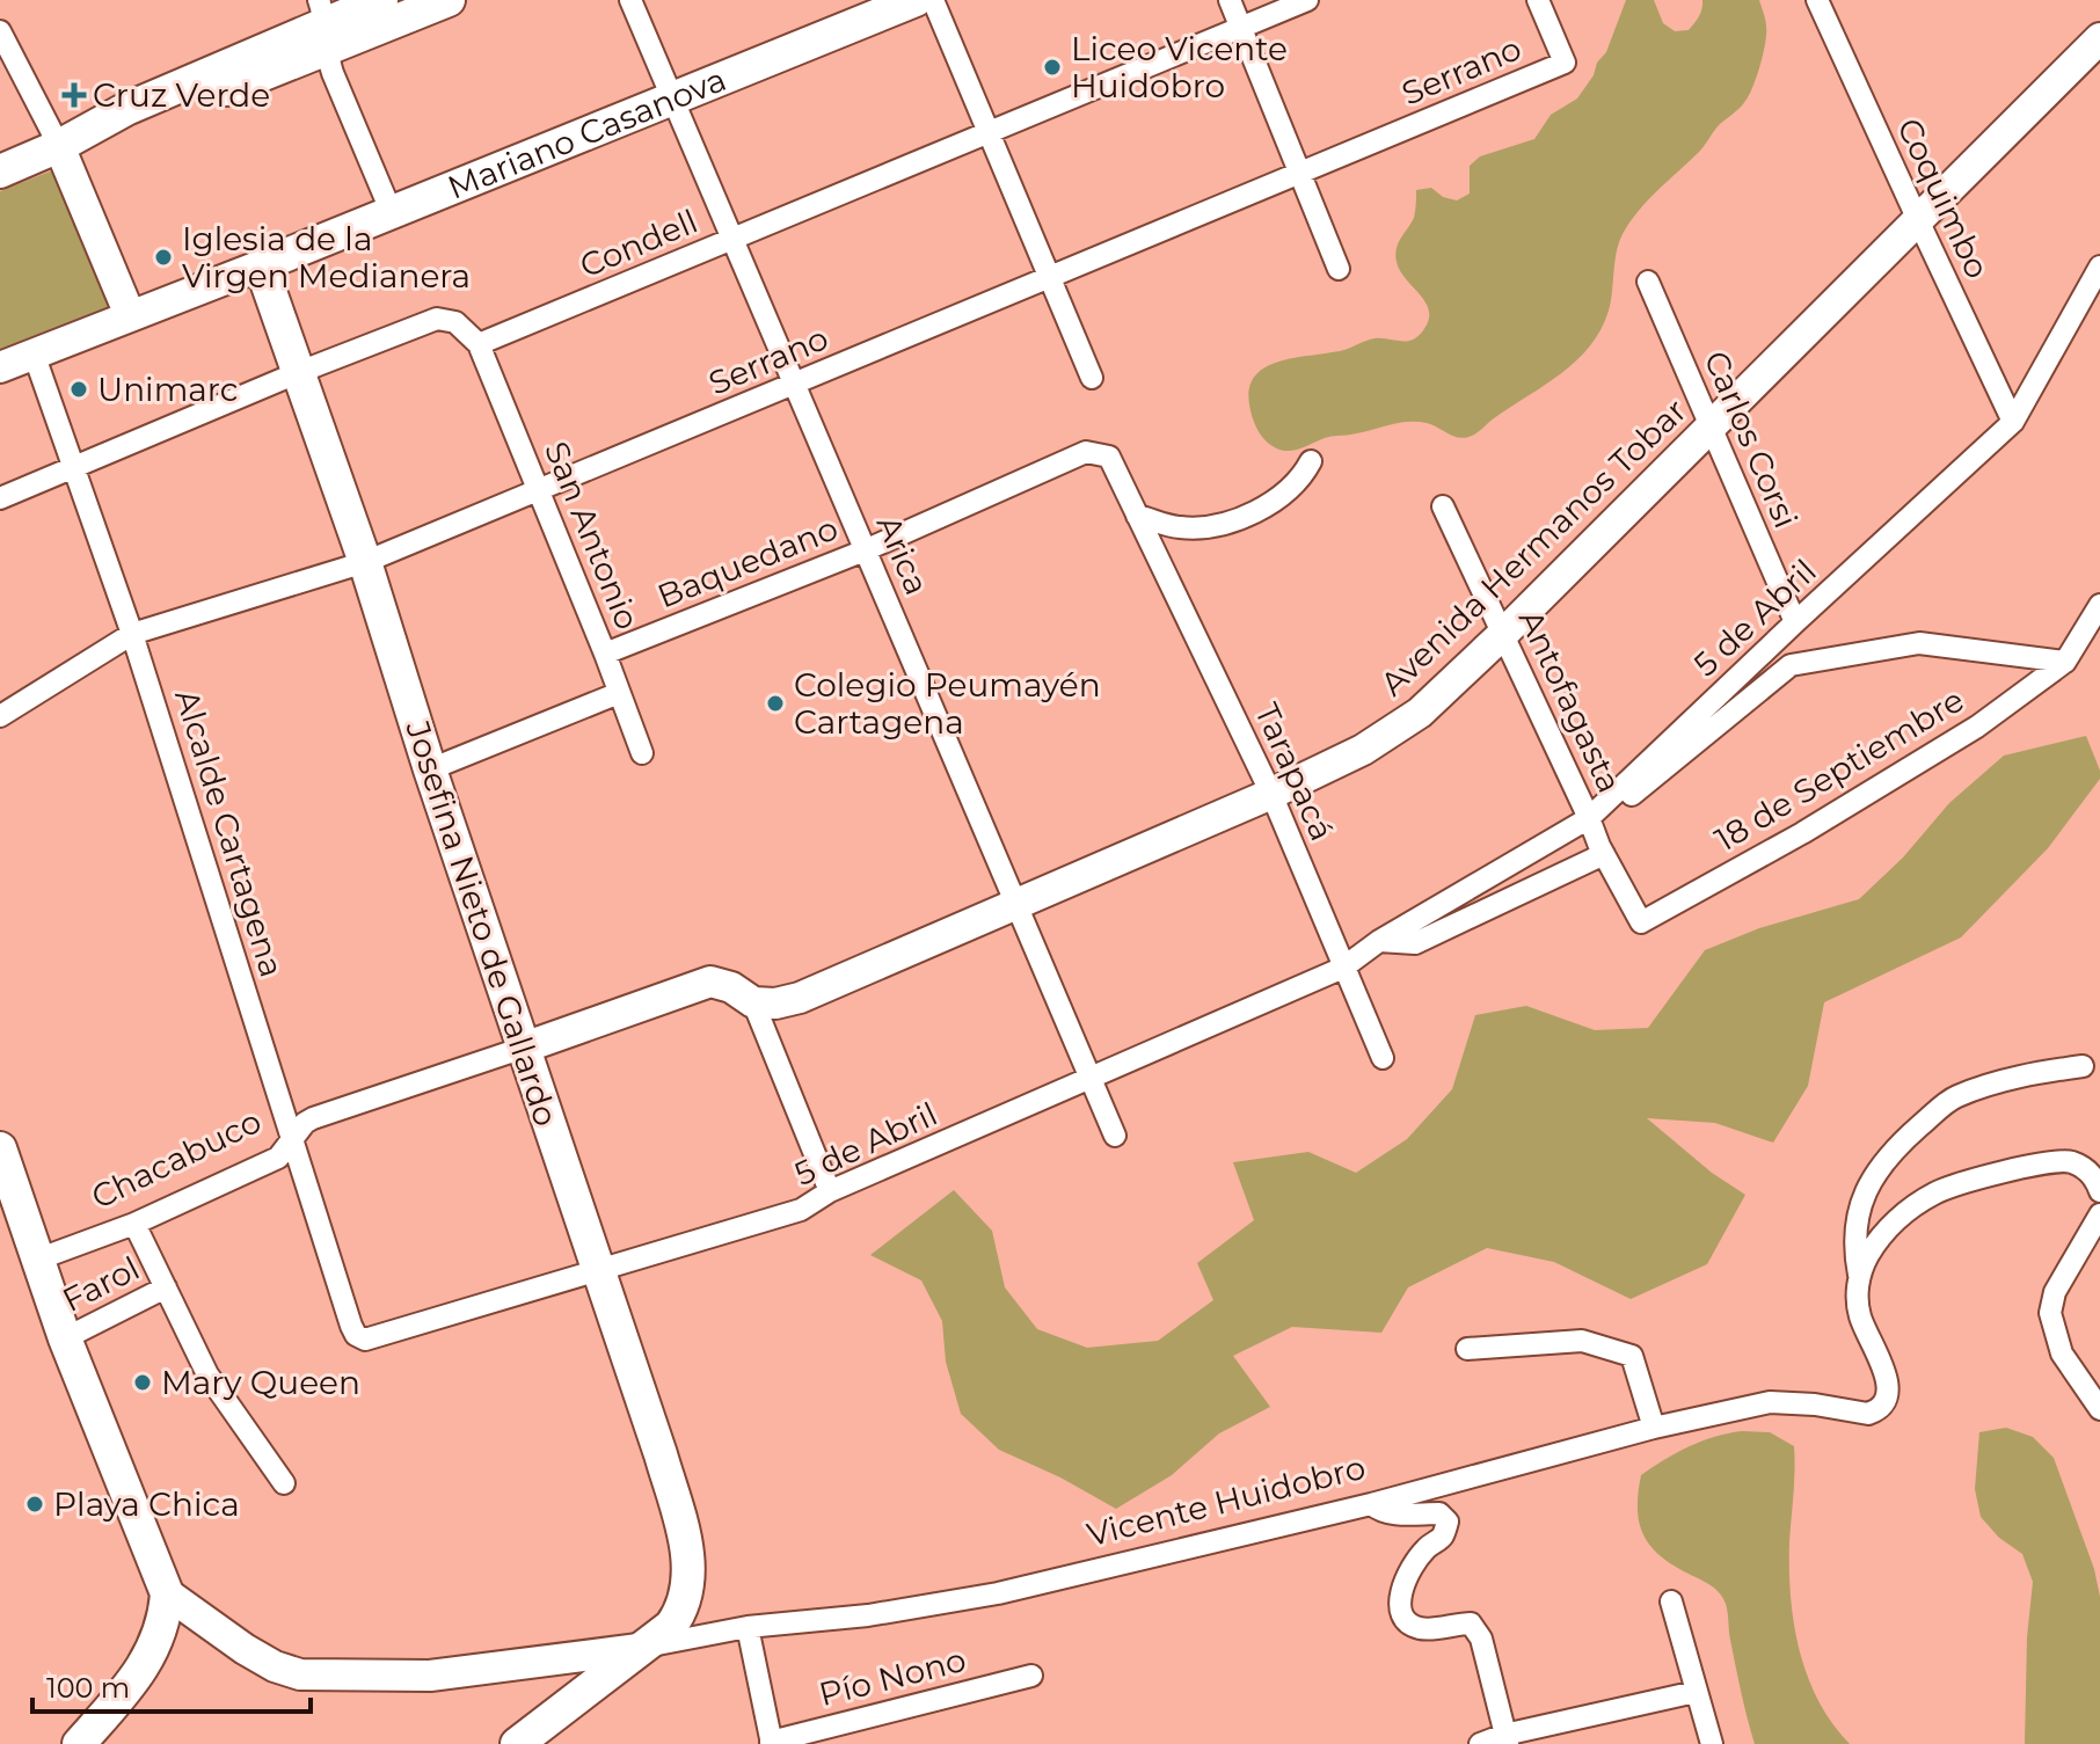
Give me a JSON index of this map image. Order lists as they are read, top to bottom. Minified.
{"streets":{"main road":["Mariano Casanova","Josefina Nieto de Gallardo"],"street":["Serrano","Coquimbo","Condell","Carlos Corsi","San Antonio","Avenida Hermanos Tobar","Arica","Baquedano","5 de Abril","Antofagasta","18 de Septiembre","Tarapacá","Alcalde Cartagena","Chacabuco","Farol","Vicente Huidobro","Pío Nono"]},"crossings":[["Serrano","San Antonio"],["Serrano","Arica"],["Serrano","Alcalde Cartagena"],["Serrano","Josefina Nieto de Gallardo"],["Mariano Casanova","Arica"],["Mariano Casanova","Alcalde Cartagena"],["Mariano Casanova","Josefina Nieto de Gallardo"],["Coquimbo","Avenida Hermanos Tobar"],["Coquimbo","5 de Abril"],["Condell","San Antonio"],["Condell","Arica"],["Carlos Corsi","Avenida Hermanos Tobar"],["Carlos Corsi","5 de Abril"],["San Antonio","Baquedano"],["Avenida Hermanos Tobar","Arica"],["Avenida Hermanos Tobar","Antofagasta"],["Avenida Hermanos Tobar","Tarapacá"],["Avenida Hermanos Tobar","Chacabuco"],["Arica","Baquedano"],["Arica","5 de Abril"],["Baquedano","Tarapacá"],["5 de Abril","Antofagasta"],["5 de Abril","Tarapacá"],["5 de Abril","Alcalde Cartagena"],["5 de Abril","Josefina Nieto de Gallardo"],["Antofagasta","18 de Septiembre"],["Alcalde Cartagena","Chacabuco"],["Josefina Nieto de Gallardo","Chacabuco"],["Josefina Nieto de Gallardo","Vicente Huidobro"]],"places":{"other":["Liceo Vicente Huidobro","Iglesia de la Virgen Medianera","Unimarc","Colegio Peumayén Cartagena","Mary Queen","Playa Chica"],"health":["Cruz Verde"]},"scale_bar":"100 m"}
